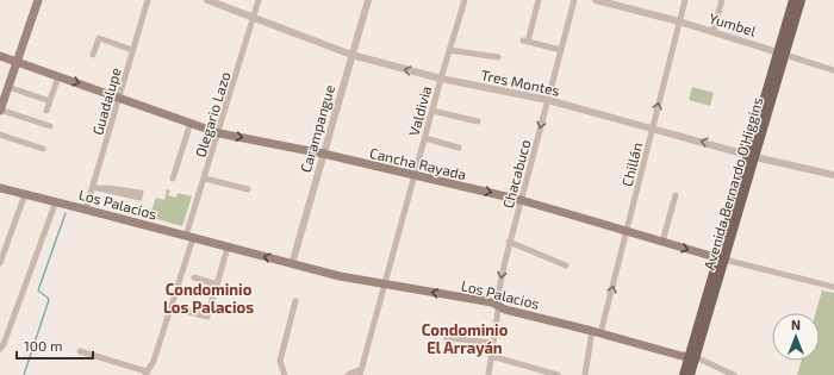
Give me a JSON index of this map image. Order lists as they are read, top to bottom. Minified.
{"streets":{"main road":["Cancha Rayada","Avenida Bernardo O'Higgins","Los Palacios"],"street":["Yumbel","Tres Montes","Guadalupe","Valdivia","Olegario Lazo","Carampangue","Chillán","Chacabuco"]},"crossings":[["Yumbel","Chillán"],["Yumbel","Avenida Bernardo O'Higgins"],["Tres Montes","Valdivia"],["Tres Montes","Olegario Lazo"],["Tres Montes","Carampangue"],["Tres Montes","Chillán"],["Tres Montes","Chacabuco"],["Tres Montes","Avenida Bernardo O'Higgins"],["Guadalupe","Cancha Rayada"],["Guadalupe","Los Palacios"],["Valdivia","Cancha Rayada"],["Valdivia","Los Palacios"],["Olegario Lazo","Cancha Rayada"],["Olegario Lazo","Los Palacios"],["Carampangue","Cancha Rayada"],["Carampangue","Los Palacios"],["Cancha Rayada","Chillán"],["Cancha Rayada","Chacabuco"],["Cancha Rayada","Avenida Bernardo O'Higgins"],["Chillán","Los Palacios"],["Chacabuco","Los Palacios"],["Avenida Bernardo O'Higgins","Los Palacios"]],"one_way":["Cancha Rayada","Chillán","Chacabuco"],"districts":["Condominio Los Palacios","Condominio El Arrayán"],"scale_bar":"100 m","north":"top"}
